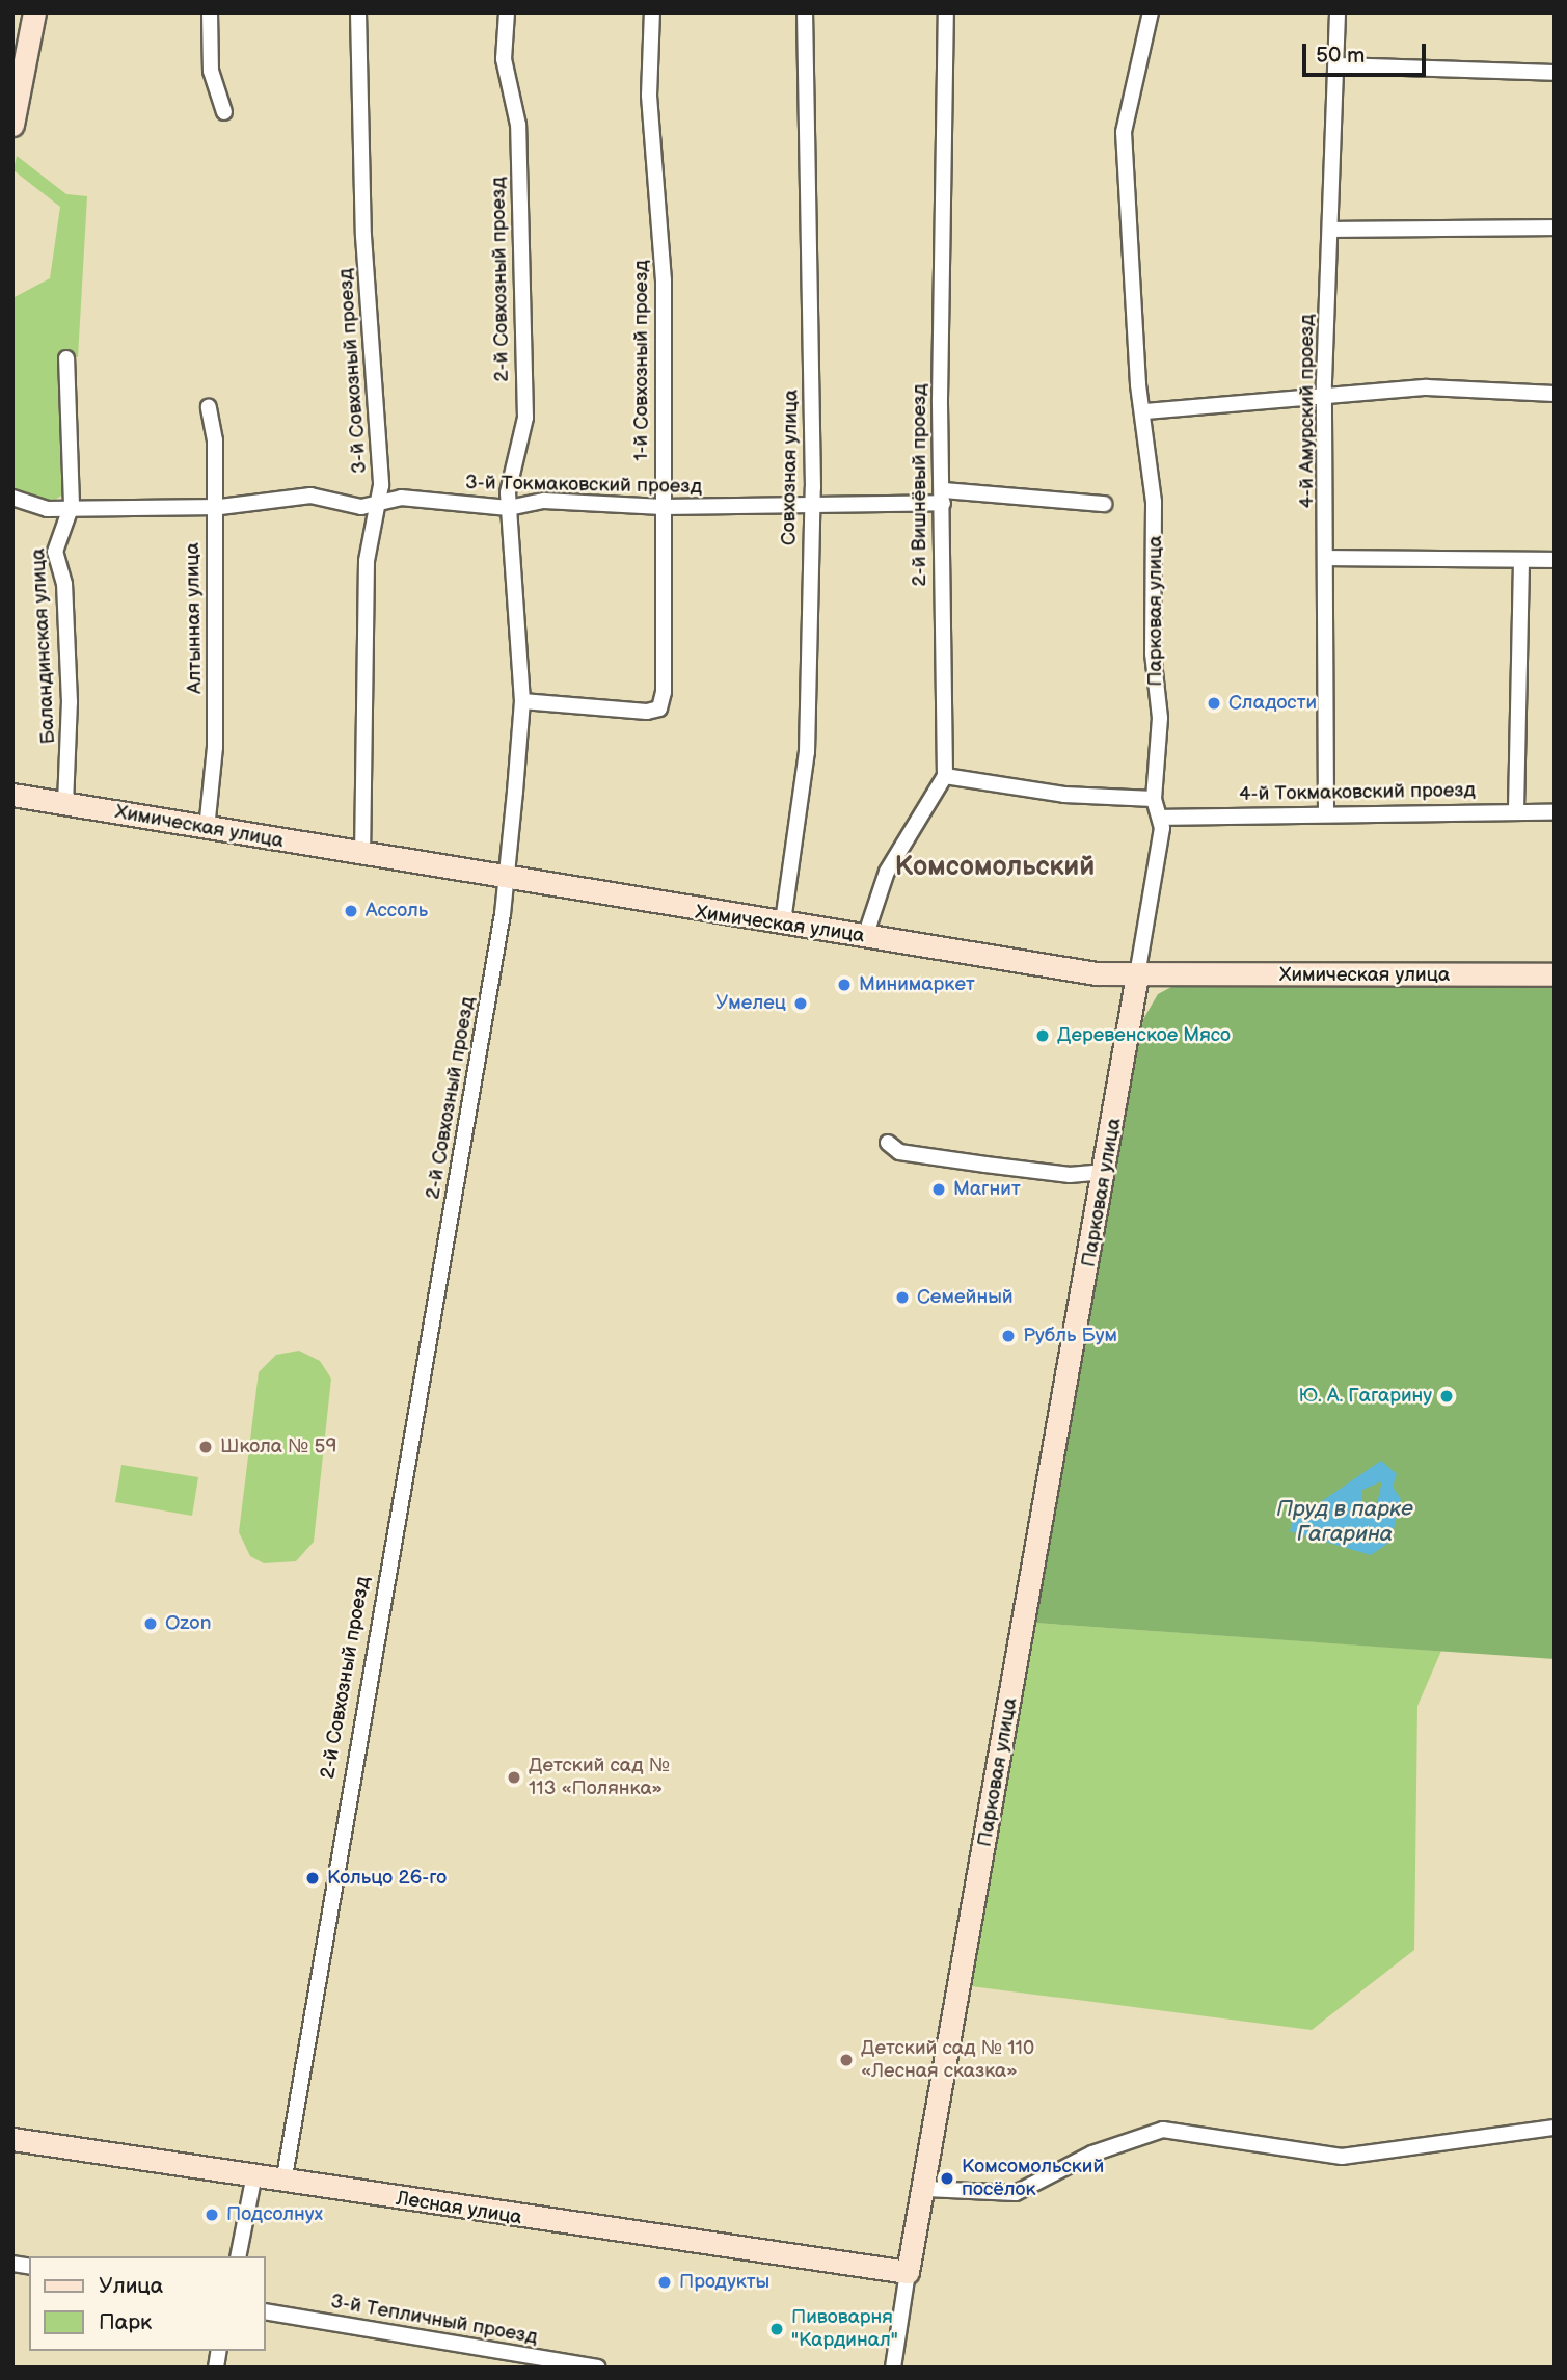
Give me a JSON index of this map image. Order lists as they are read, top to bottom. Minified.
{"streets":{"street":["2-й Совхозный проезд","1-й Совхозный проезд","3-й Совхозный проезд","4-й Амурский проезд","Совхозная улица","3-й Токмаковский проезд","2-й Вишнёвый проезд","Парковая улица","Алтынная улица","Баландинская улица","4-й Токмаковский проезд","Химическая улица","Лесная улица","3-й Тепличный проезд"]},"crossings":[["2-й Совхозный проезд","1-й Совхозный проезд"],["2-й Совхозный проезд","3-й Токмаковский проезд"],["2-й Совхозный проезд","Химическая улица"],["2-й Совхозный проезд","Лесная улица"],["1-й Совхозный проезд","3-й Токмаковский проезд"],["3-й Совхозный проезд","3-й Токмаковский проезд"],["3-й Совхозный проезд","Химическая улица"],["4-й Амурский проезд","4-й Токмаковский проезд"],["Совхозная улица","3-й Токмаковский проезд"],["Совхозная улица","Химическая улица"],["3-й Токмаковский проезд","2-й Вишнёвый проезд"],["3-й Токмаковский проезд","Алтынная улица"],["3-й Токмаковский проезд","Баландинская улица"],["Парковая улица","4-й Токмаковский проезд"],["Парковая улица","Химическая улица"],["Парковая улица","Лесная улица"],["Алтынная улица","Химическая улица"],["Баландинская улица","Химическая улица"]],"districts":["Комсомольский"],"water":["Пруд в парке Гагарина"],"places":["Сладости","Ассоль","Минимаркет","Умелец","Деревенское Мясо","Магнит","Семейный","Рубль Бум","Ю. А. Гагарину","Школа № 59","Ozon","Детский сад № 113 «Полянка»","Кольцо 26-го","Детский сад № 110 «Лесная сказка»","Комсомольский посёлок","Подсолнух","Продукты","Пивоварня \"Кардинал\""],"legend":["Улица","Парк"],"scale_bar":"50 m"}
